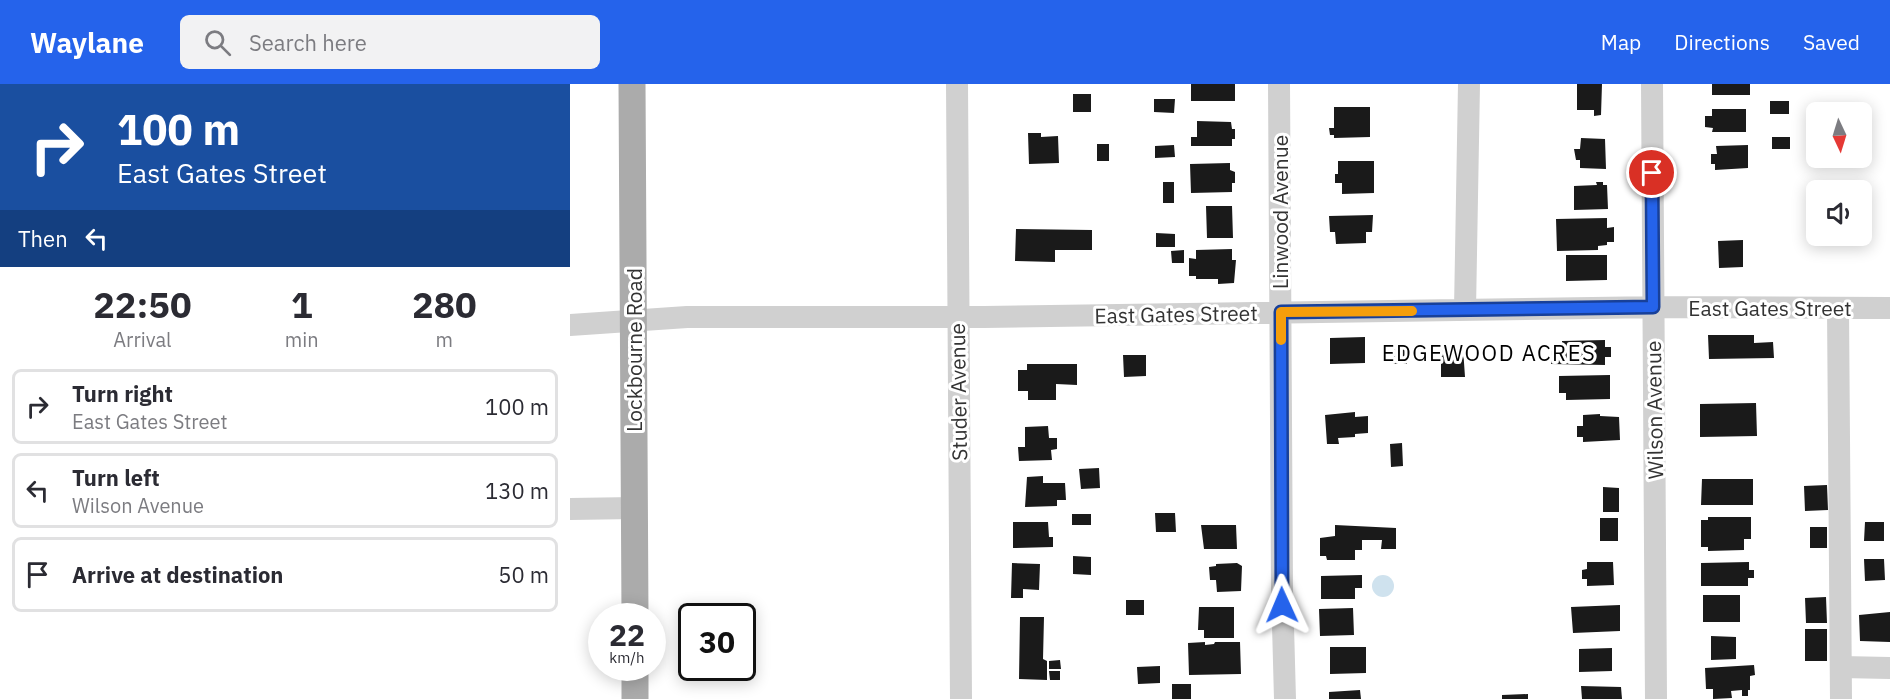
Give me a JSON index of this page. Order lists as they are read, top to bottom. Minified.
{"streets":{"main road":["Lockbourne Road"],"street":["Linwood Avenue","East Gates Street","Studer Avenue","Wilson Avenue"]},"crossings":[["Linwood Avenue","East Gates Street"],["East Gates Street","Lockbourne Road"],["East Gates Street","Studer Avenue"],["East Gates Street","Wilson Avenue"]],"districts":["EDGEWOOD ACRES"],"north":"bottom","page":{"header":"Waylane","search":"Search here","nav":["Map","Directions","Saved"],"turn":["100 m","East Gates Street"],"then":"Then","eta":["22:50","Arrival","1","min","280","m"],"list":[{"name":"Turn right","note":"East Gates Street","value":"100 m"},{"name":"Turn left","note":"Wilson Avenue","value":"130 m"},{"name":"Arrive at destination","value":"50 m"}],"speed":"22 km/h","limit":"30"}}
